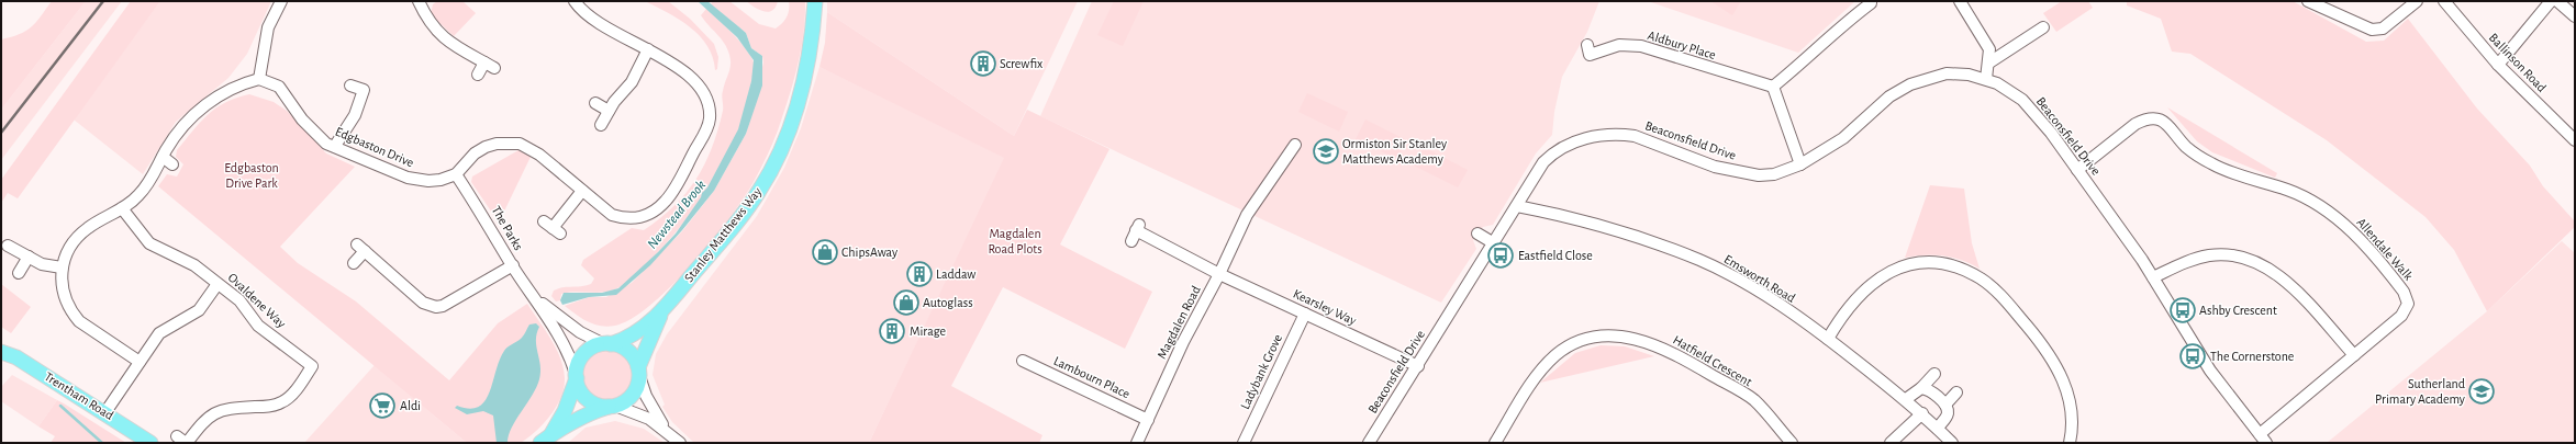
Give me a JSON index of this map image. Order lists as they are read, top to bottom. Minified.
{"streets":{"main road":["Stanley Matthews Way","Trentham Road"],"street":["Aldbury Place","Ballinson Road","Beaconsfield Drive","Edgbaston Drive","The Parks","Allendale Walk","Emsworth Road","Ovaldene Way","Kearsley Way","Magdalen Road","Hatfield Crescent","Ladybank Grove","Lambourn Place"]},"crossings":[["Beaconsfield Drive","Allendale Walk"],["Beaconsfield Drive","Emsworth Road"],["Beaconsfield Drive","Kearsley Way"],["Edgbaston Drive","The Parks"],["The Parks","Stanley Matthews Way"],["Kearsley Way","Magdalen Road"],["Kearsley Way","Ladybank Grove"],["Magdalen Road","Lambourn Place"]],"water":["Newstead Brook"],"parks":["Edgbaston Drive Park","Magdalen Road Plots"],"places":{"building":["Screwfix","Laddaw","Mirage"],"school or university":["Ormiston Sir Stanley Matthews Academy","Sutherland Primary Academy"],"shop":["ChipsAway","Autoglass"],"bus stop":["Eastfield Close","Ashby Crescent","The Cornerstone"],"supermarket":["Aldi"]}}
